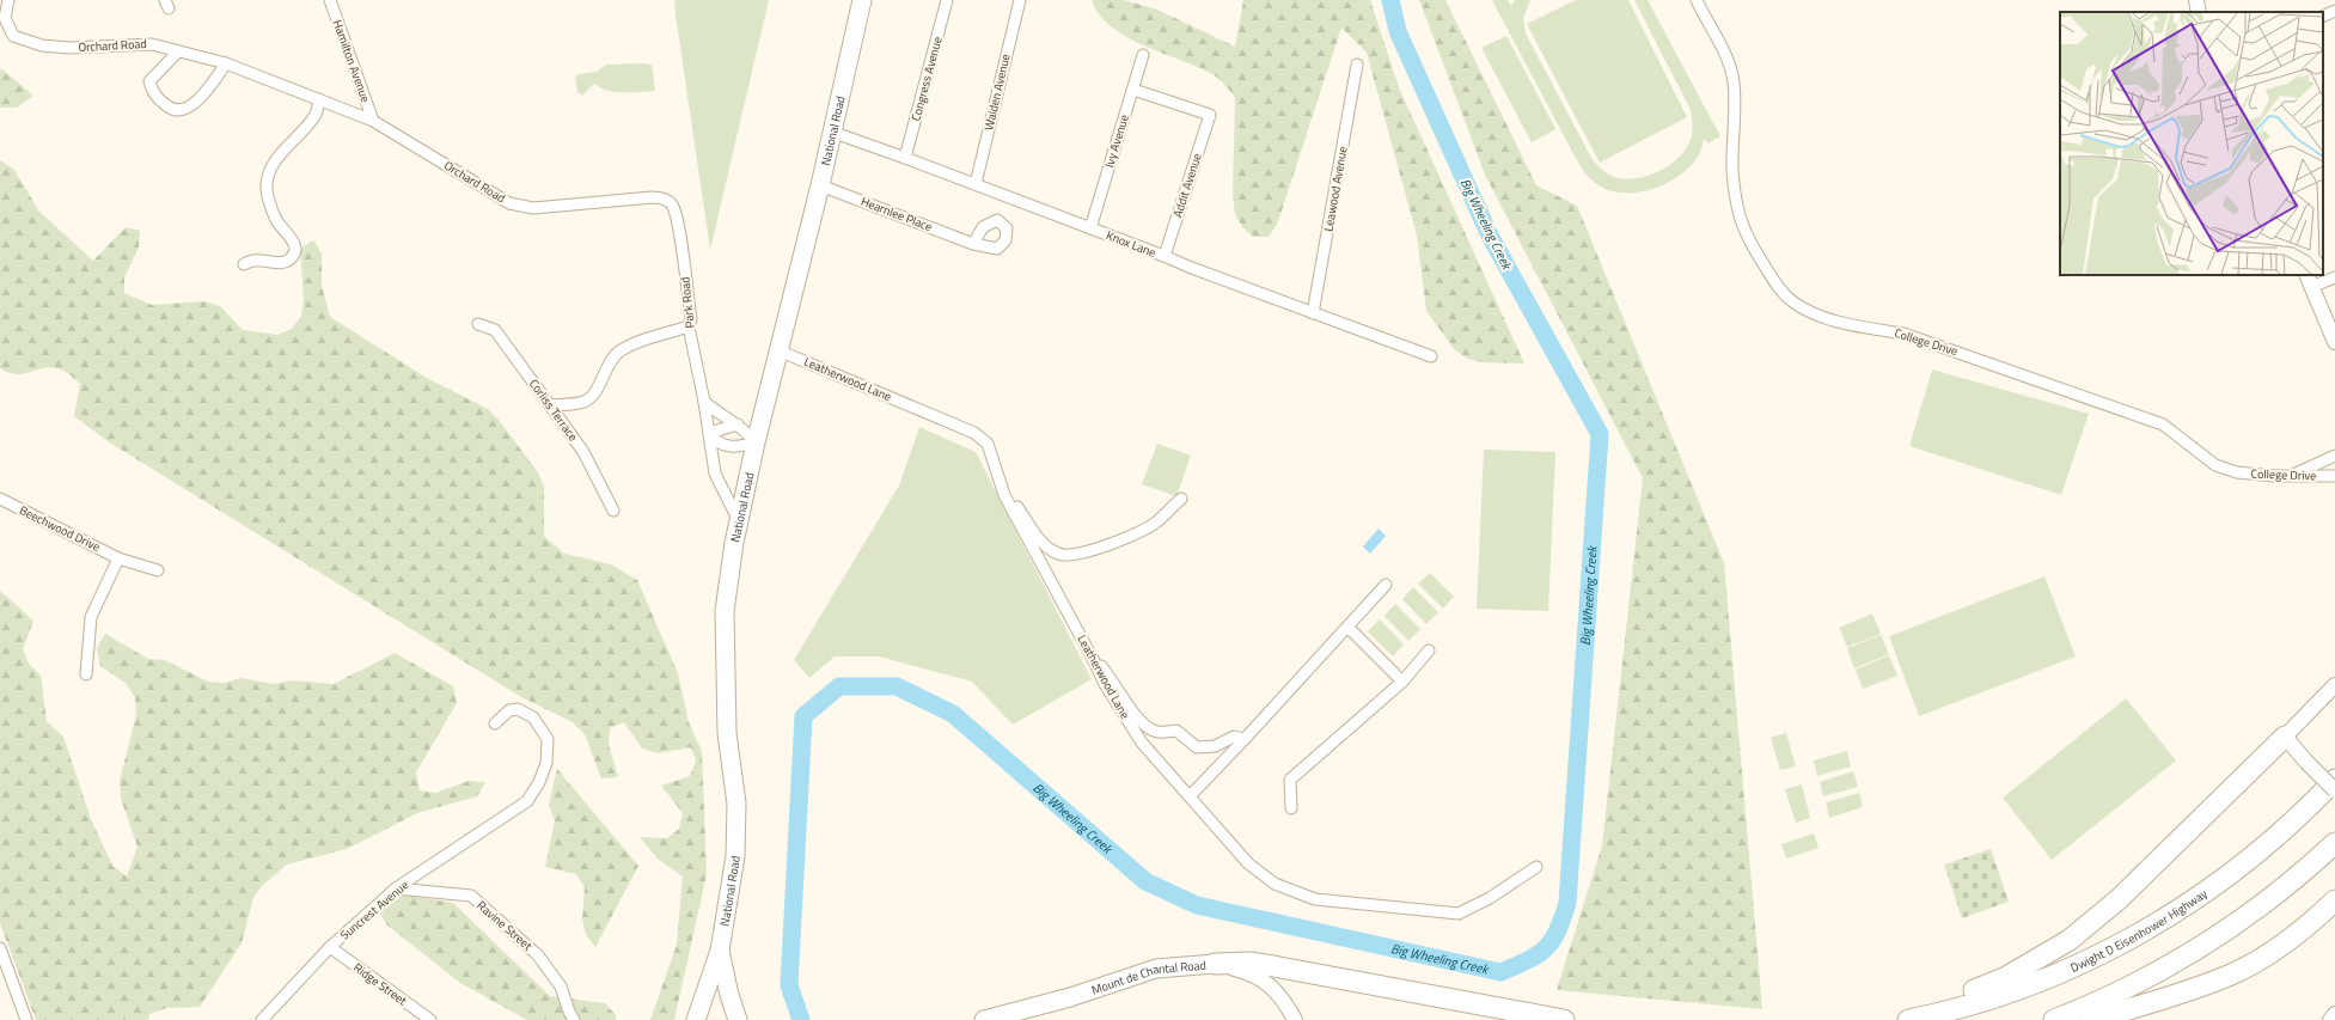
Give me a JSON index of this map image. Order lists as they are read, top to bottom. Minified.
{"streets":{"highway":["Dwight D Eisenhower Highway"],"main road":["National Road","Mount de Chantal Road"],"street":["Orchard Road","Hamilton Avenue","Congress Avenue","Walden Avenue","Ivy Avenue","Addit Avenue","Leawood Avenue","Hearnlee Place","Knox Lane","Park Road","College Drive","Leatherwood Lane","Corliss Terrace","Beechwood Drive","Suncrest Avenue","Ravine Street","Ridge Street"]},"crossings":[["Orchard Road","Hamilton Avenue"],["Orchard Road","Park Road"],["Congress Avenue","Knox Lane"],["Walden Avenue","Knox Lane"],["National Road","Hearnlee Place"],["National Road","Knox Lane"],["National Road","Park Road"],["National Road","Leatherwood Lane"],["Ivy Avenue","Addit Avenue"],["Ivy Avenue","Knox Lane"],["Addit Avenue","Knox Lane"],["Leawood Avenue","Knox Lane"],["Suncrest Avenue","Ravine Street"],["Suncrest Avenue","Ridge Street"]],"water":["Big Wheeling Creek"]}
